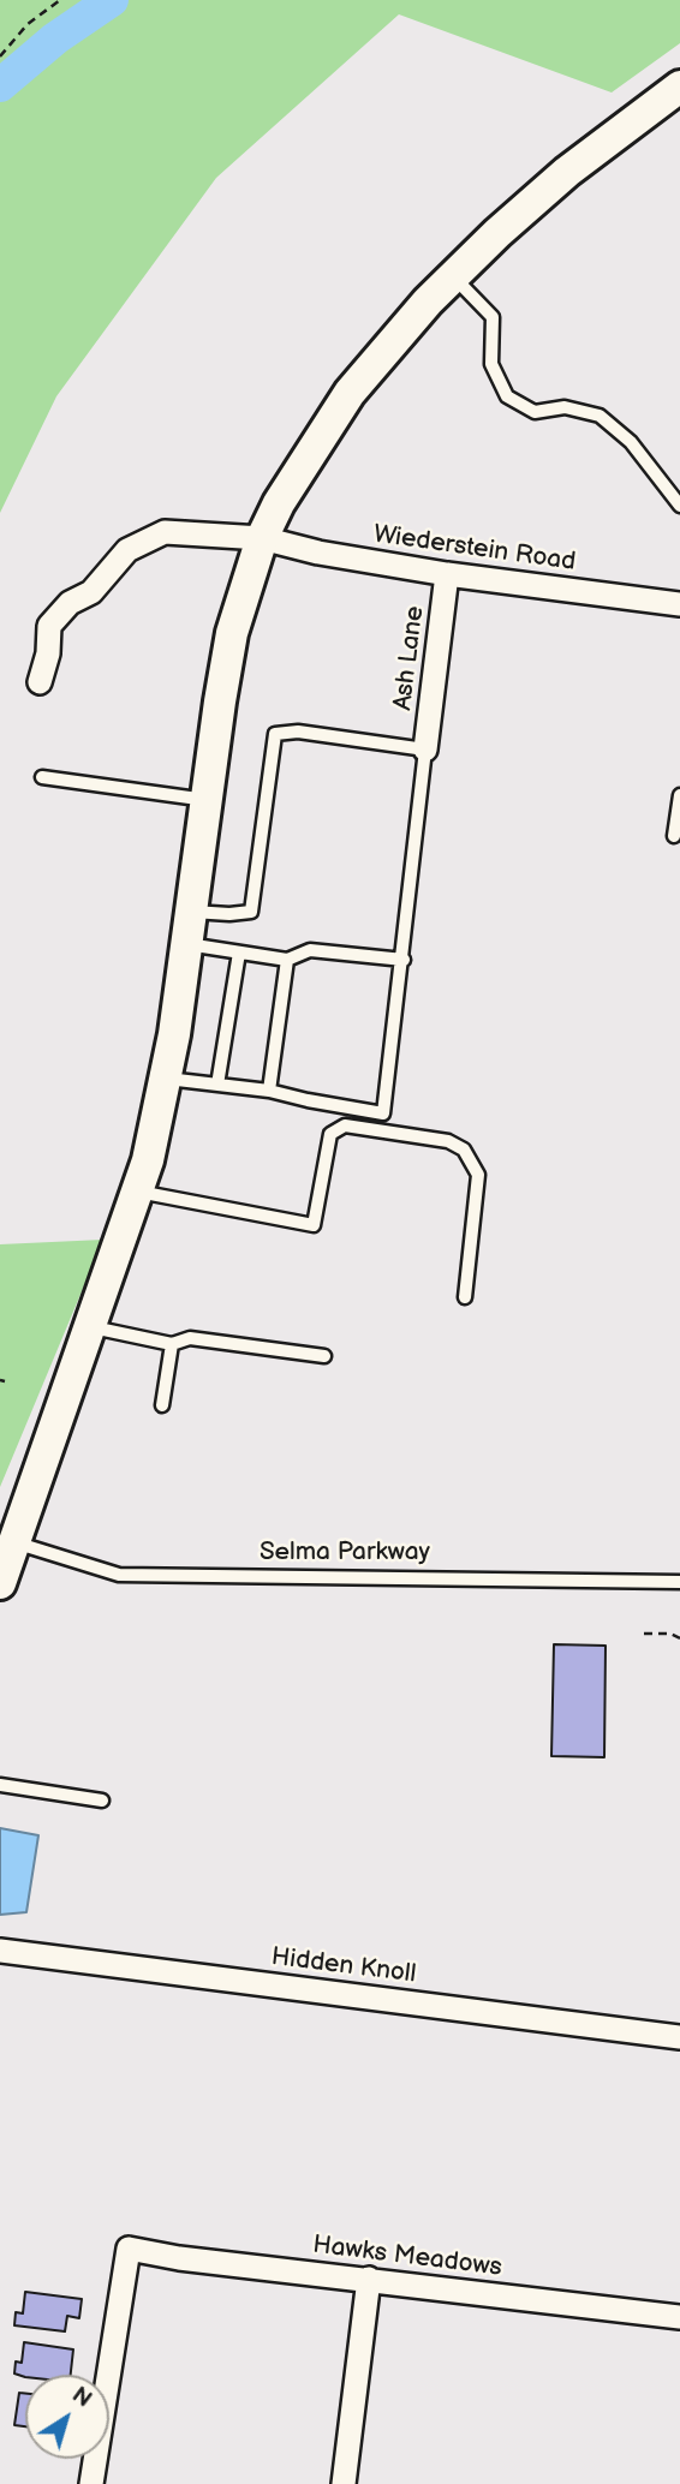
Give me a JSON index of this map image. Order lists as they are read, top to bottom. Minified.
{"streets":{"street":["Wiederstein Road","Ash Lane","Hidden Knoll","Hawks Meadows"],"lane":["Selma Parkway"]},"crossings":[["Wiederstein Road","Ash Lane"]],"north":"top right"}
